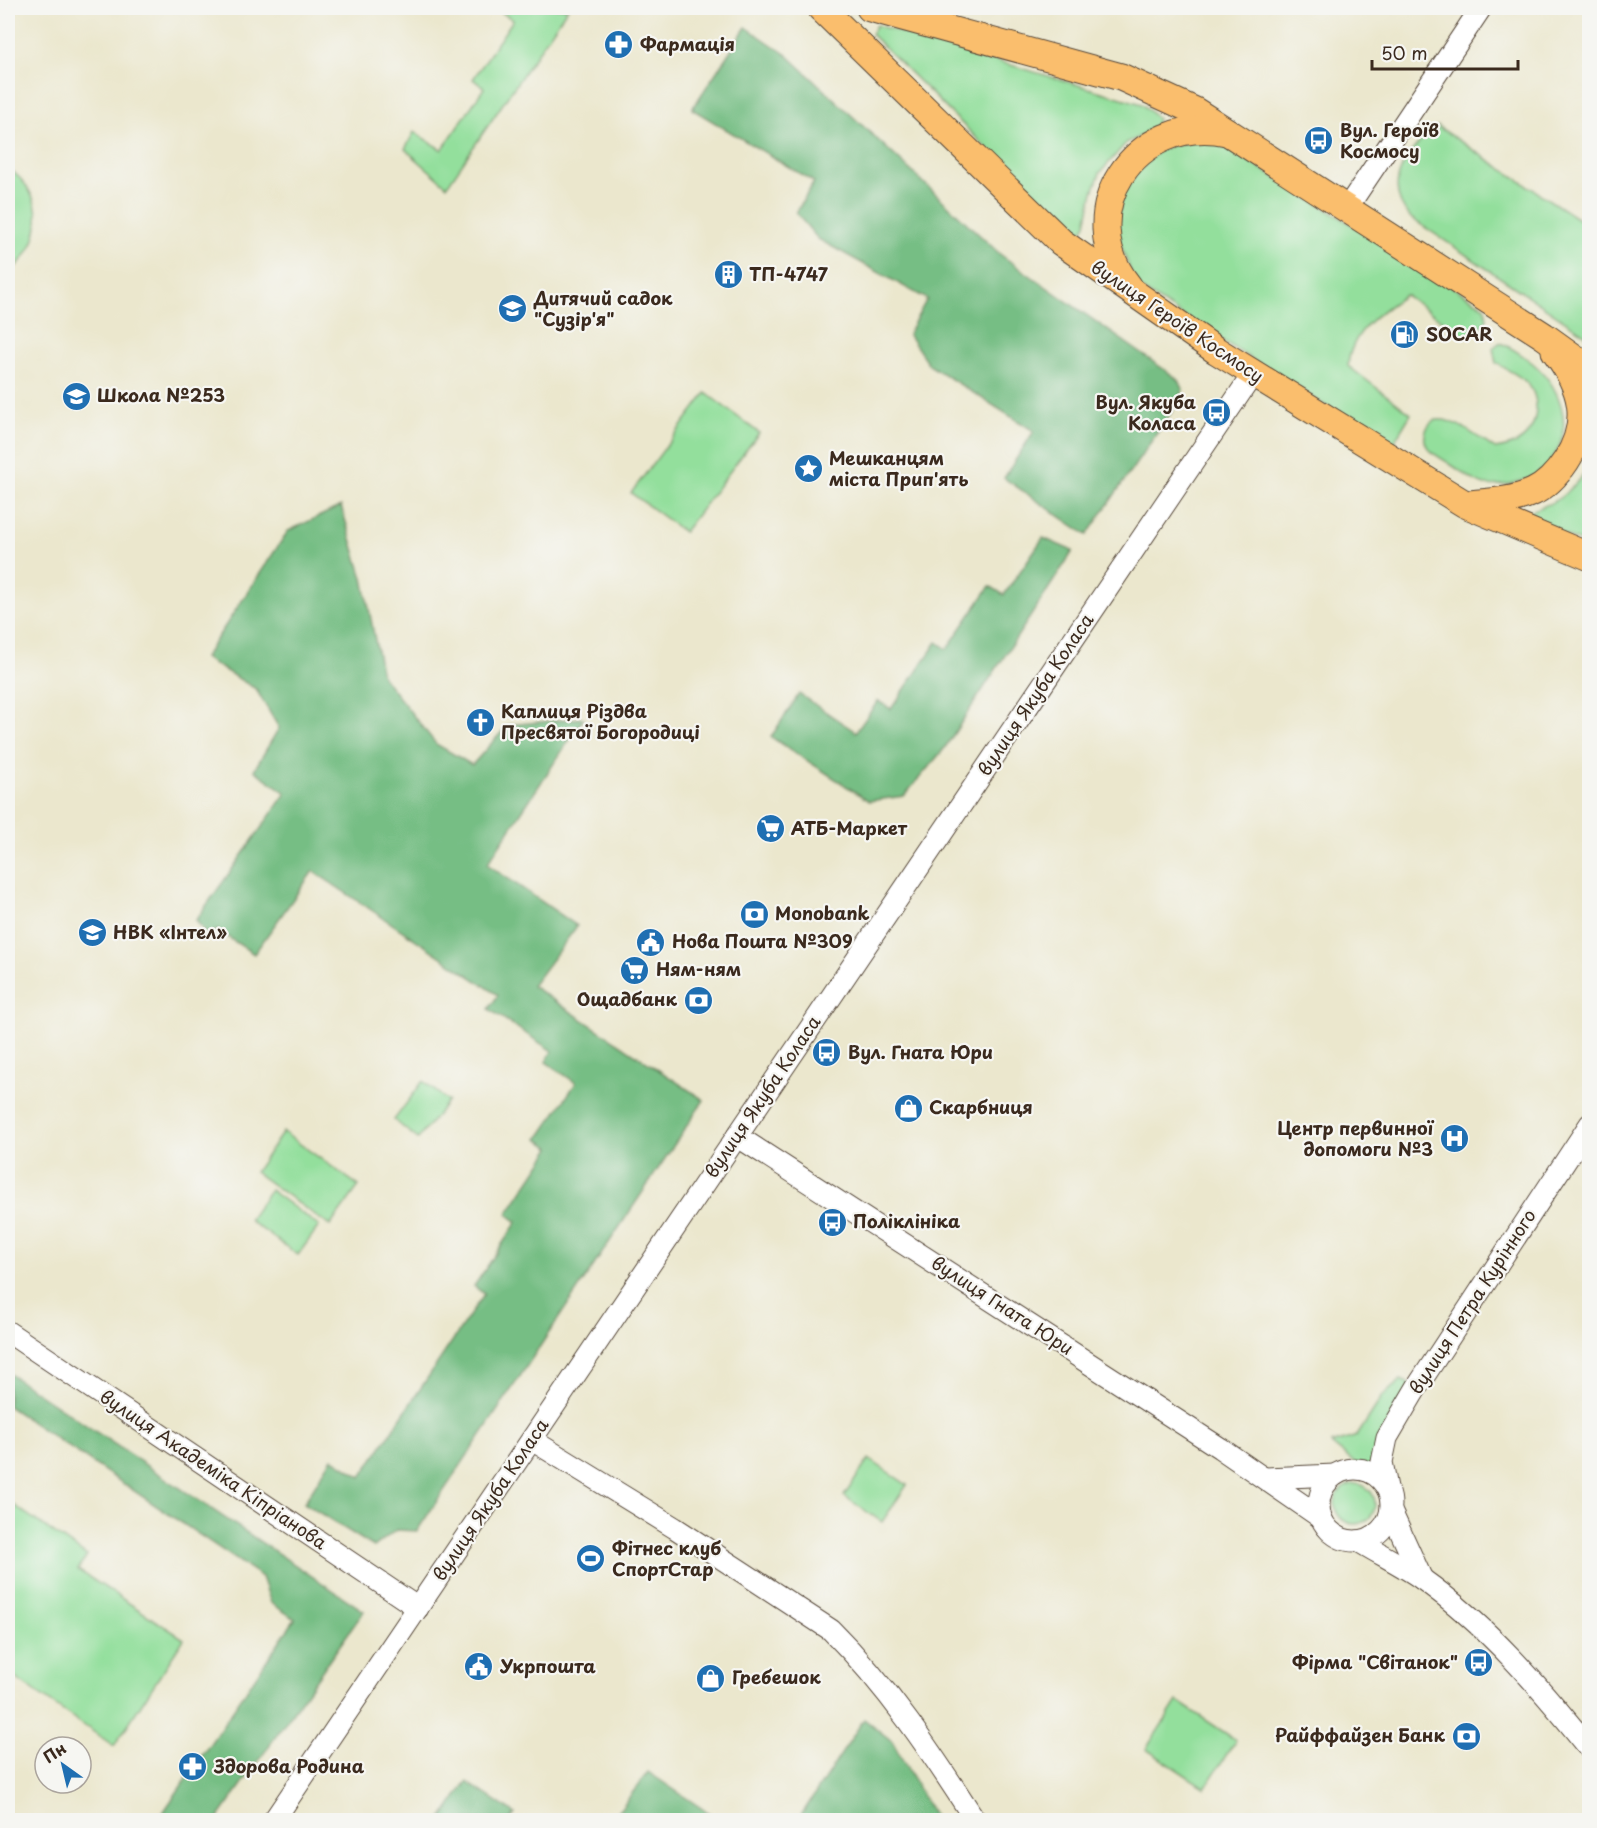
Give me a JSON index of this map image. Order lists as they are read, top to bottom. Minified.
{"streets":{"main road":["вулиця Героїв Космосу"],"street":["вулиця Якуба Коласа","вулиця Петра Курінного","вулиця Гната Юри","вулиця Академіка Кіпріанова"]},"crossings":[["вулиця Героїв Космосу","вулиця Якуба Коласа"],["вулиця Якуба Коласа","вулиця Гната Юри"],["вулиця Якуба Коласа","вулиця Академіка Кіпріанова"],["вулиця Петра Курінного","вулиця Гната Юри"]],"places":{"pharmacy":["Фармація","Здорова Родина"],"bus stop":["Вул. Героїв Космосу","Вул. Якуба Коласа","Вул. Гната Юри","Поліклініка","Фірма \"Світанок\""],"building":["ТП-4747"],"school or university":["Дитячий садок \"Сузір'я\"","Школа №253","НВК «Інтел»"],"fuel station":["SOCAR"],"place":["Мешканцям міста Прип'ять"],"church":["Каплиця Різдва Пресвятої Богородиці"],"supermarket":["АТБ-Маркет","Ням-ням"],"bank":["Monobank","Ощадбанк","Райффайзен Банк"],"public building":["Нова Пошта №309","Укрпошта"],"shop":["Скарбниця","Гребешок"],"hospital":["Центр первинної допомоги №3"],"sports":["Фітнес клуб СпортСтар"]},"scale_bar":"50 m","north":"top left"}
